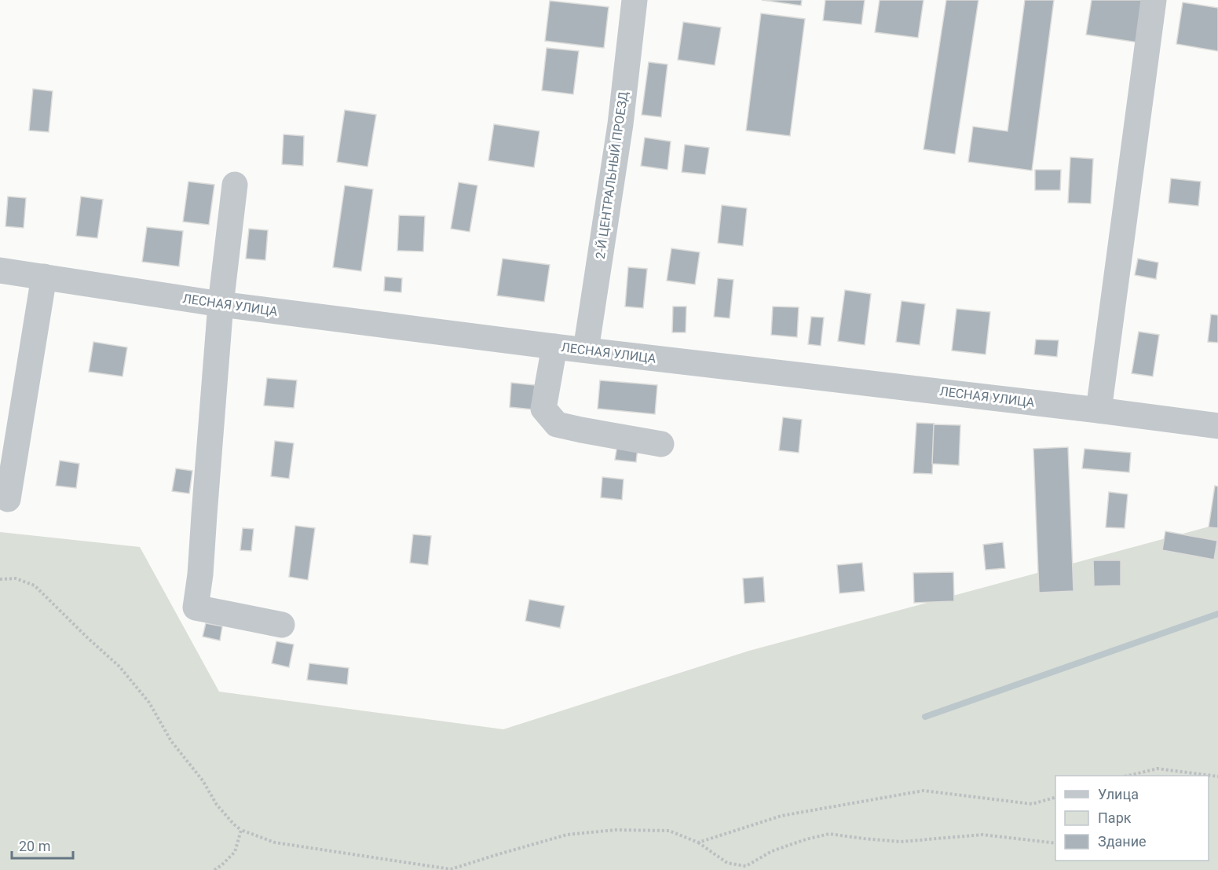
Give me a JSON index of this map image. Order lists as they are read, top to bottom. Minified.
{"streets":{"street":["2-Й ЦЕНТРАЛЬНЫЙ ПРОЕЗД","ЛЕСНАЯ УЛИЦА"]},"crossings":[["2-Й ЦЕНТРАЛЬНЫЙ ПРОЕЗД","ЛЕСНАЯ УЛИЦА"]],"legend":["Улица","Парк","Здание"],"scale_bar":"20 m"}
